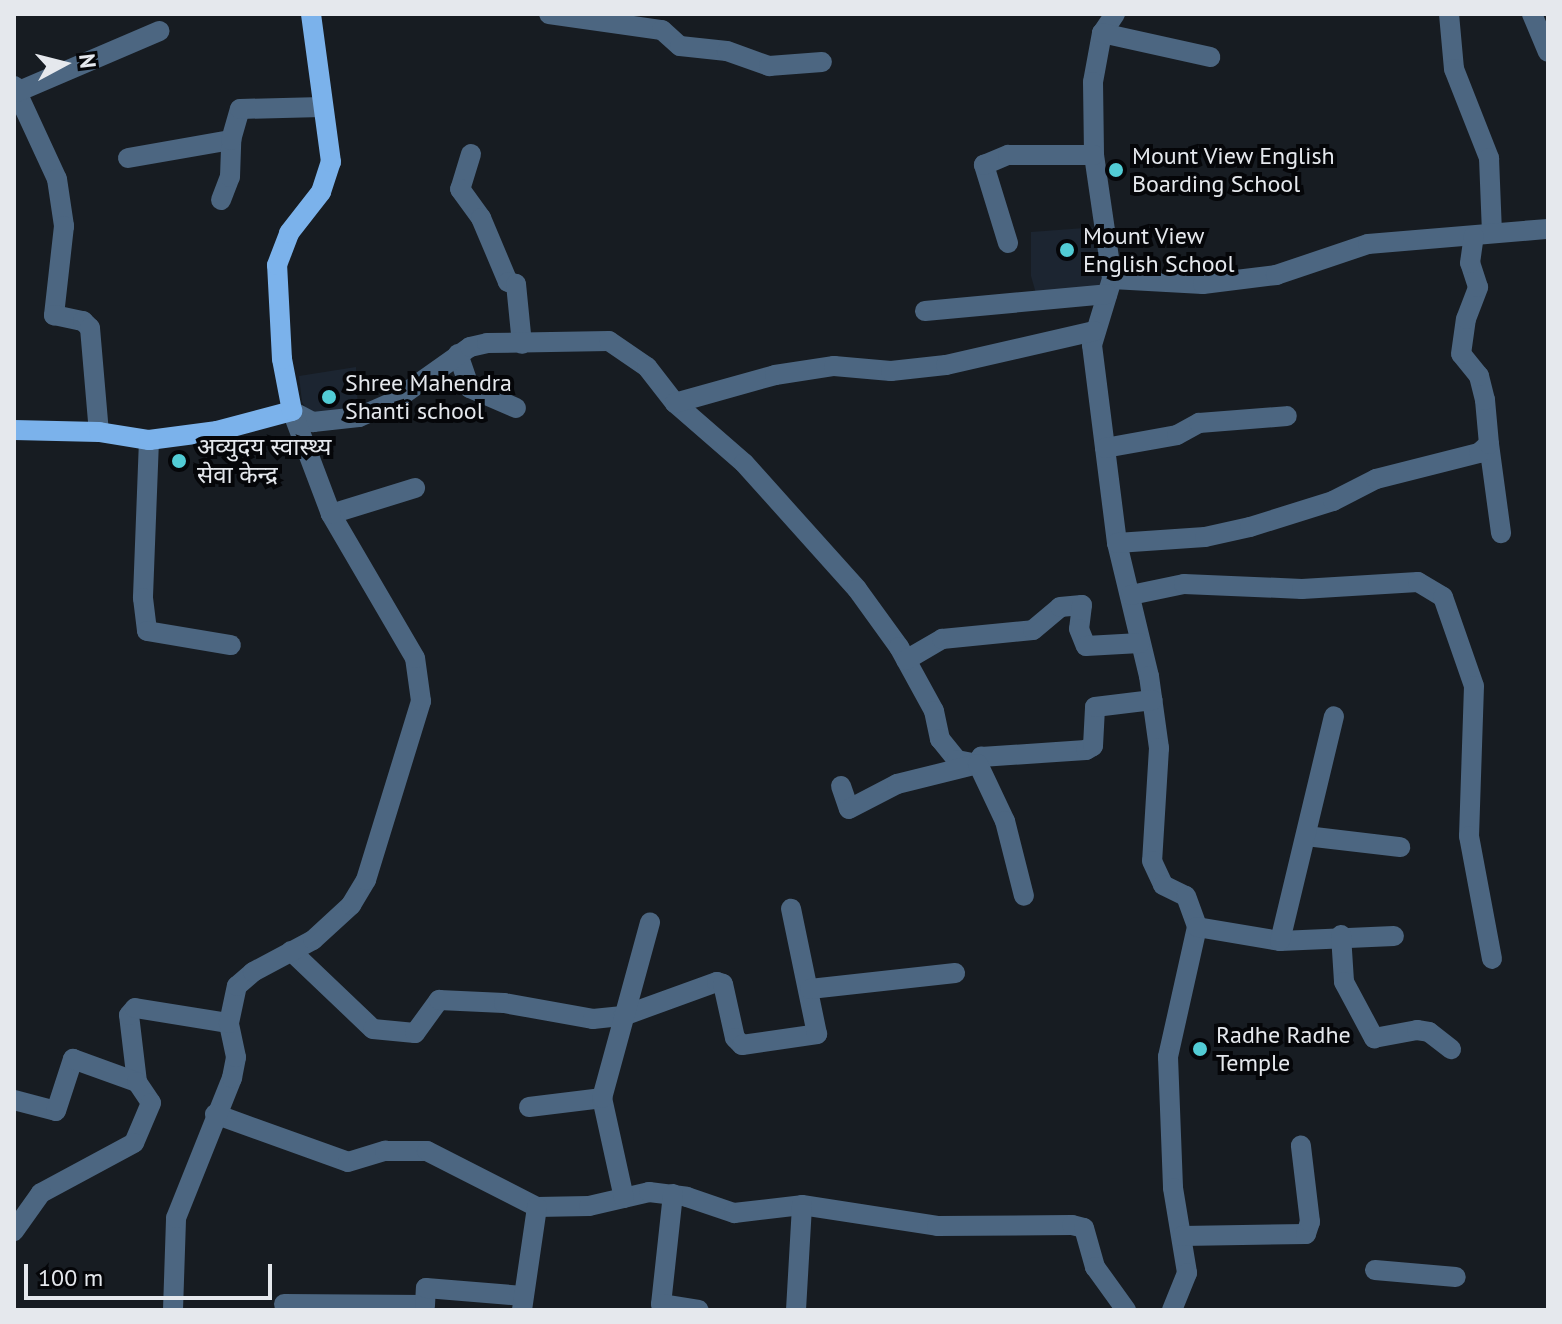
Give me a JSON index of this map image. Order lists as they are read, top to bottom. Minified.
{"places":["Mount View English Boarding School","Mount View English School","Shree Mahendra Shanti school","अव्युदय स्वास्थ्य सेवा केन्द्र","Radhe Radhe Temple"],"scale_bar":"100 m","north":"right"}
